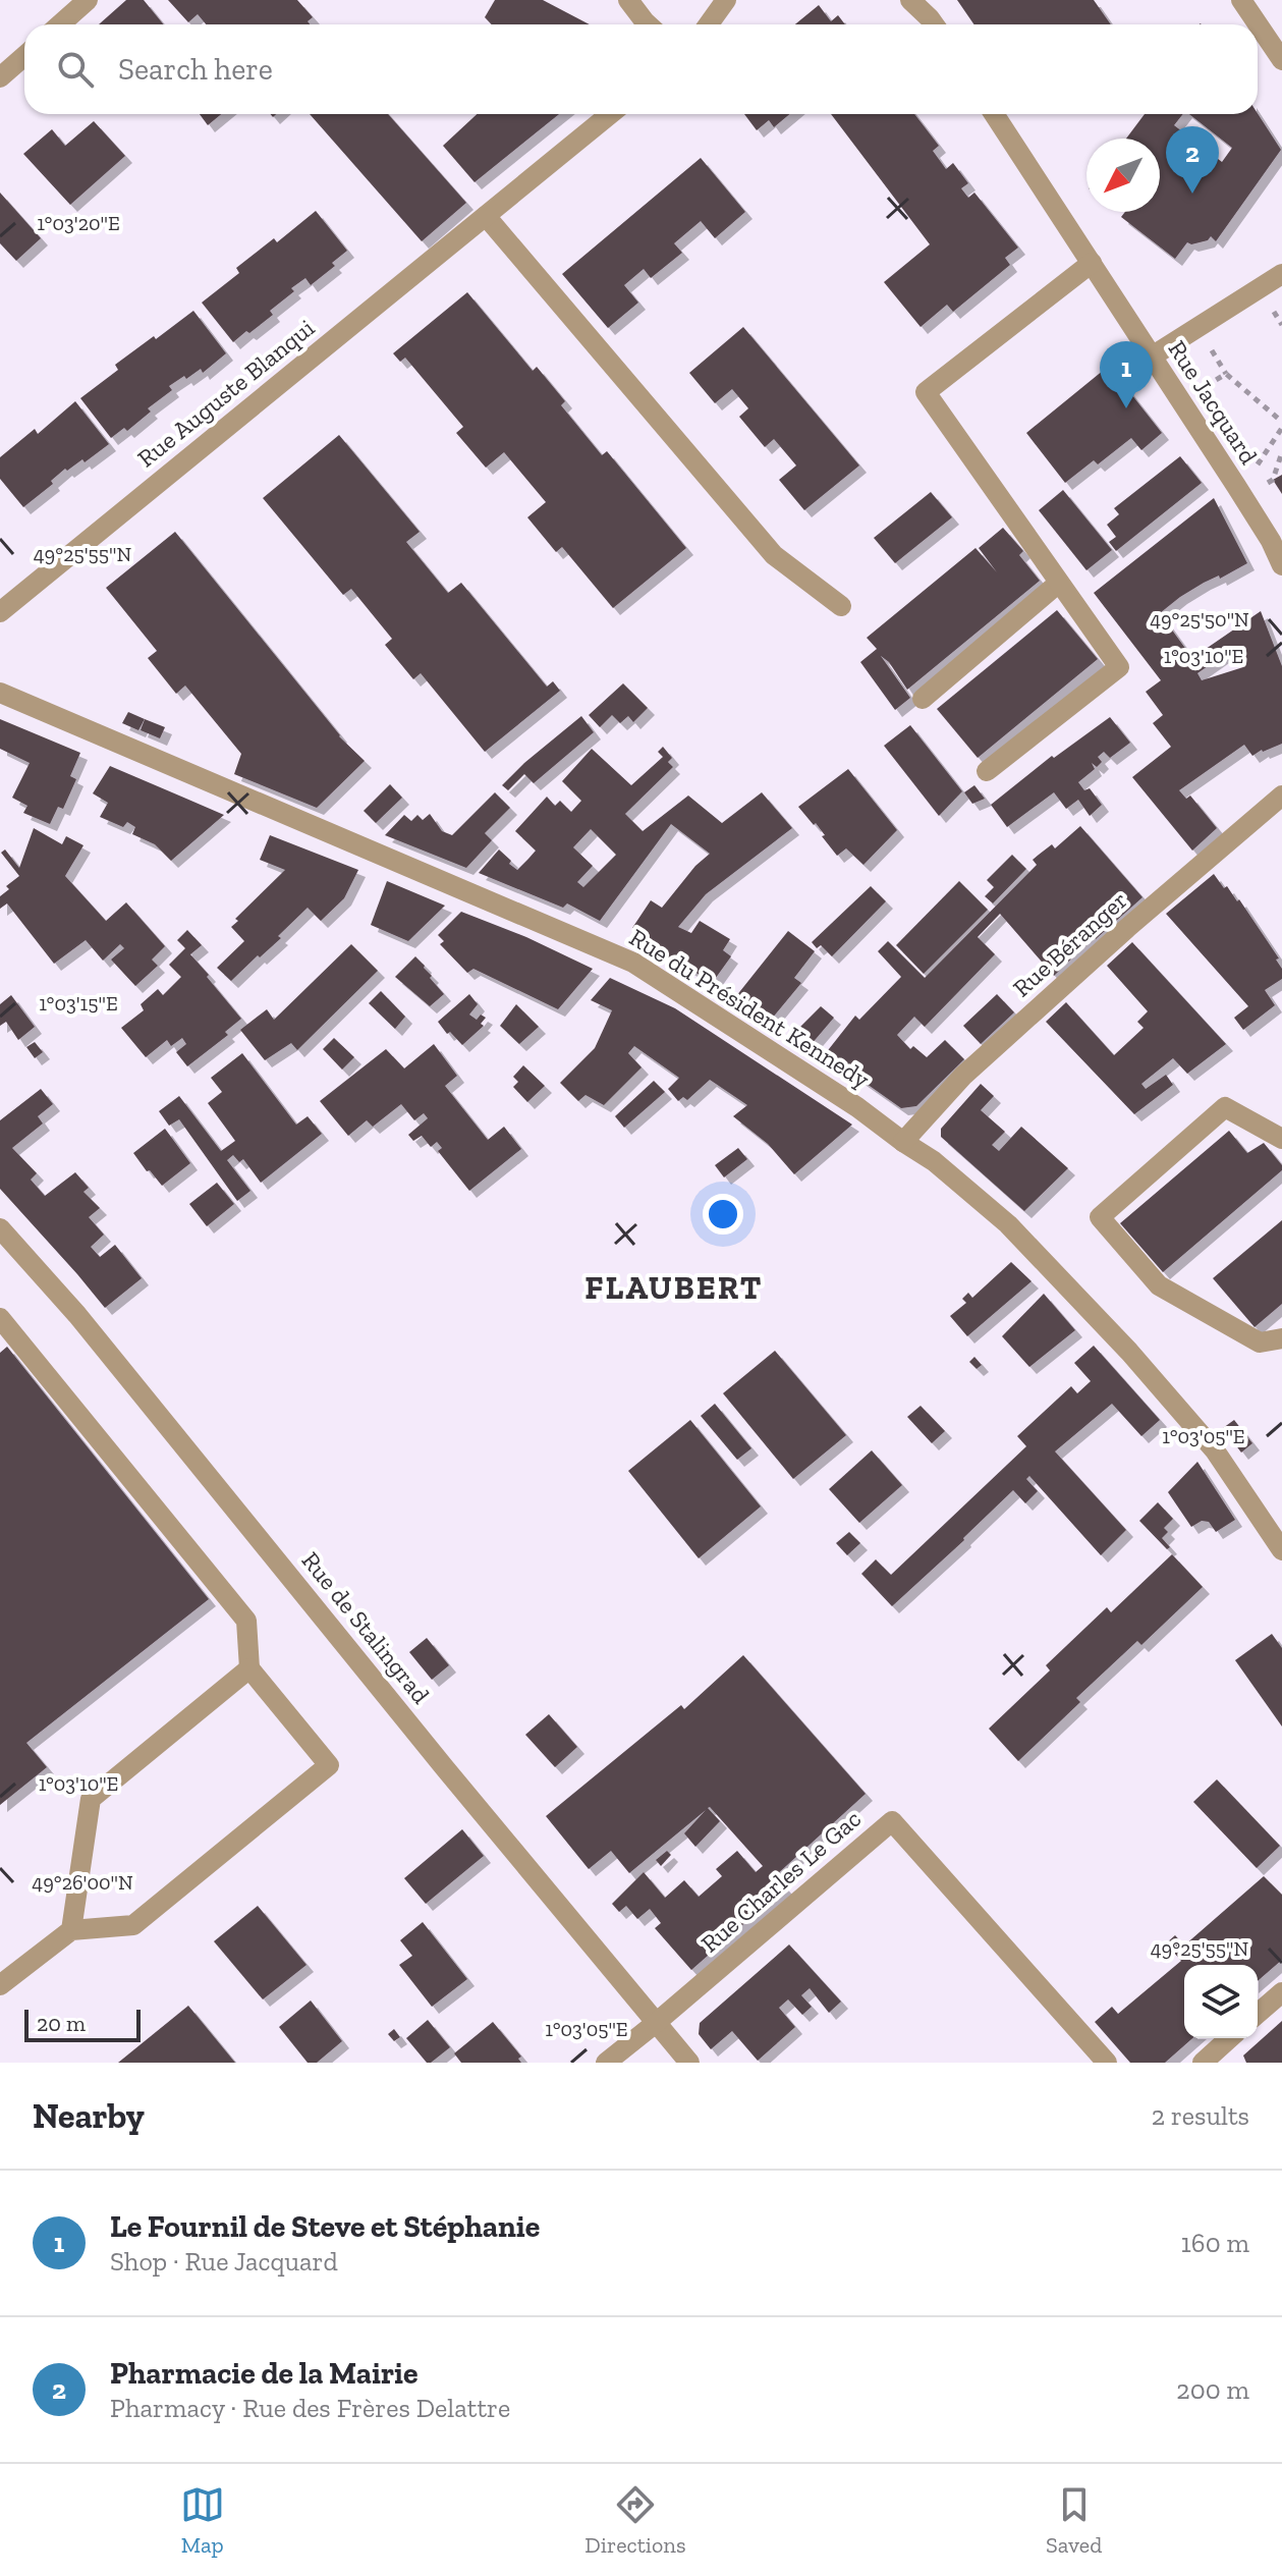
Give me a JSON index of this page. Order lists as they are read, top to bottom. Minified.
{"streets":{"street":["Rue Auguste Blanqui","Rue Jacquard","Rue Béranger","Rue du Président Kennedy","Rue de Stalingrad","Rue Charles Le Gac"]},"crossings":[["Rue Béranger","Rue du Président Kennedy"],["Rue de Stalingrad","Rue Charles Le Gac"]],"districts":["FLAUBERT"],"scale_bar":"20 m","north":"bottom left","page":{"search":"Search here","pins":["2","1"],"scale":"20 m","heading":["Nearby","2 results"],"list":[{"mark":"1","name":"Le Fournil de Steve et Stéphanie","note":"Shop · Rue Jacquard","value":"160 m"},{"mark":"2","name":"Pharmacie de la Mairie","note":"Pharmacy · Rue des Frères Delattre","value":"200 m"}],"nav":["Map","Directions","Saved"]},"coordinates":["1°03'20\"E","49°25'55\"N","49°25'50\"N","1°03'10\"E","1°03'15\"E","1°03'05\"E","49°26'00\"N"]}
